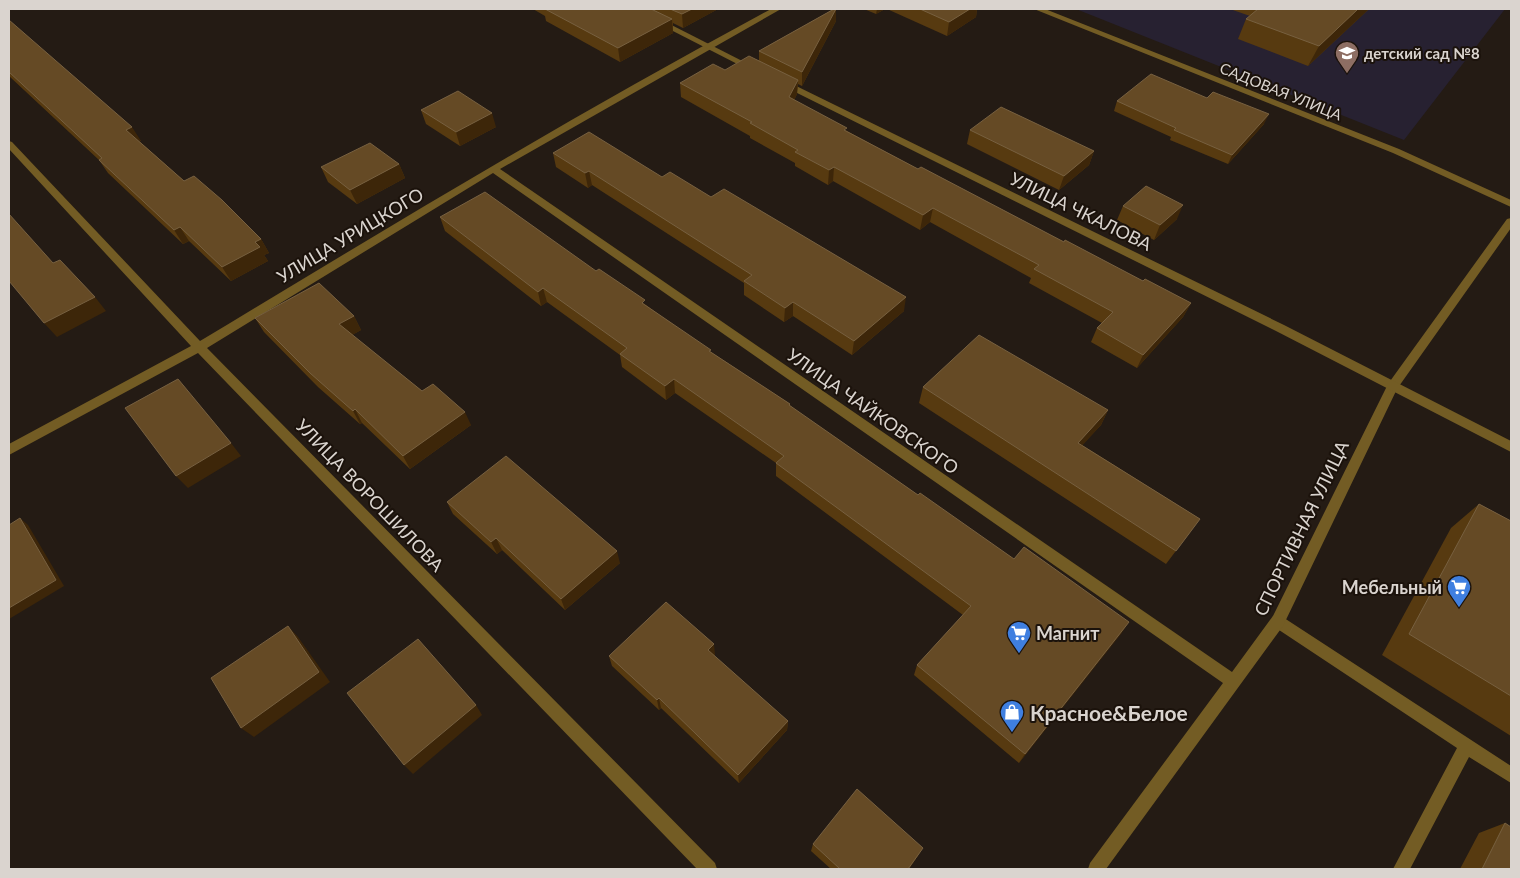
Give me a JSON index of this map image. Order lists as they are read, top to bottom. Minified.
{"streets":{"street":["САДОВАЯ УЛИЦА","УЛИЦА ЧКАЛОВА","УЛИЦА УРИЦКОГО","УЛИЦА ЧАЙКОВСКОГО","УЛИЦА ВОРОШИЛОВА","СПОРТИВНАЯ УЛИЦА"]},"crossings":[["УЛИЦА ЧКАЛОВА","УЛИЦА УРИЦКОГО"],["УЛИЦА ЧКАЛОВА","СПОРТИВНАЯ УЛИЦА"],["УЛИЦА УРИЦКОГО","УЛИЦА ЧАЙКОВСКОГО"],["УЛИЦА УРИЦКОГО","УЛИЦА ВОРОШИЛОВА"],["УЛИЦА ЧАЙКОВСКОГО","СПОРТИВНАЯ УЛИЦА"]],"places":{"school or university":["детский сад №8"],"supermarket":["Мебельный","Магнит"],"shop":["Красное&Белое"]}}
